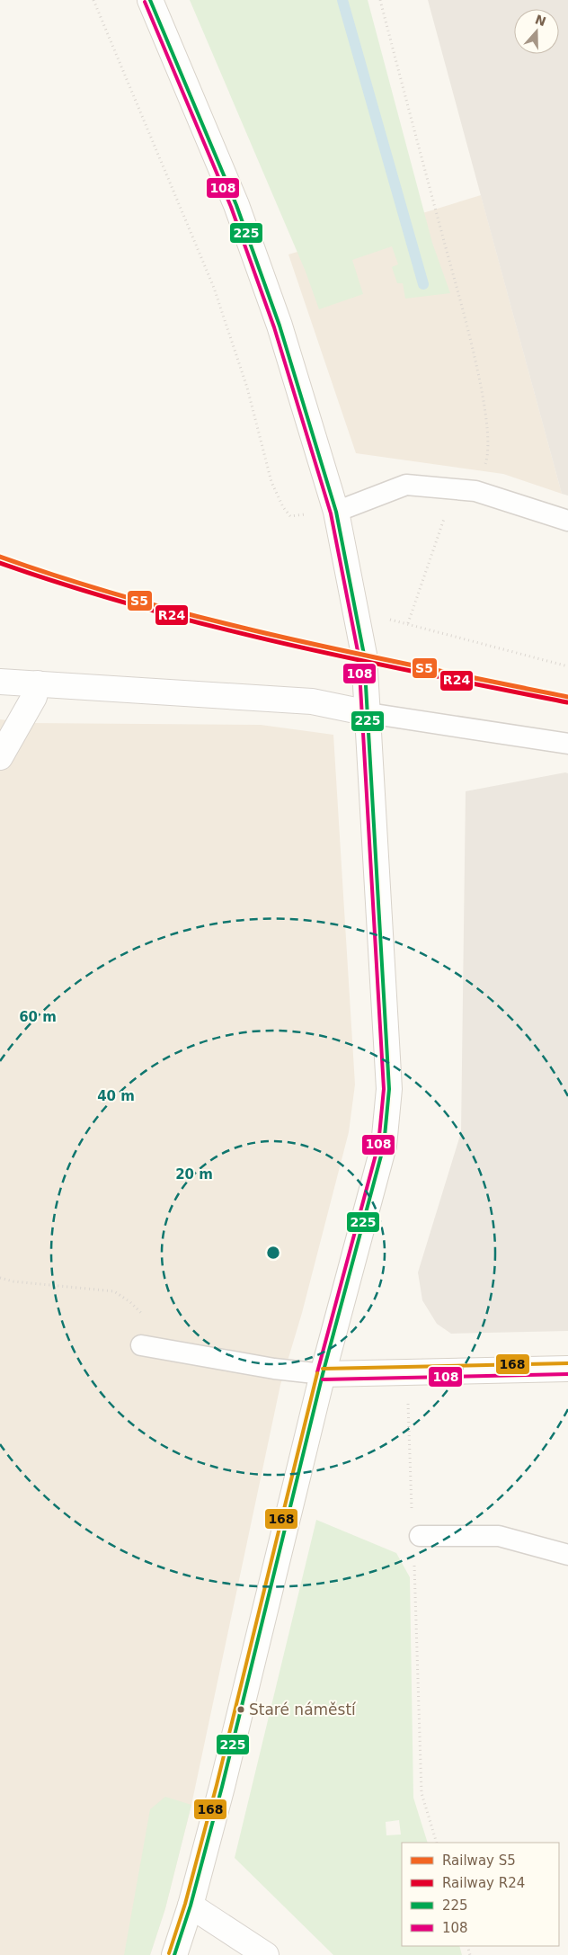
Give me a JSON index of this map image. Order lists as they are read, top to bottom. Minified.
{"places":["Staré náměstí"],"lines":["transit line 225","transit line 108","rail line S5","rail line R24","transit line 168"],"legend":["Railway S5","Railway R24","225","108"],"north":"top","rings":["60 m","40 m","20 m"]}
